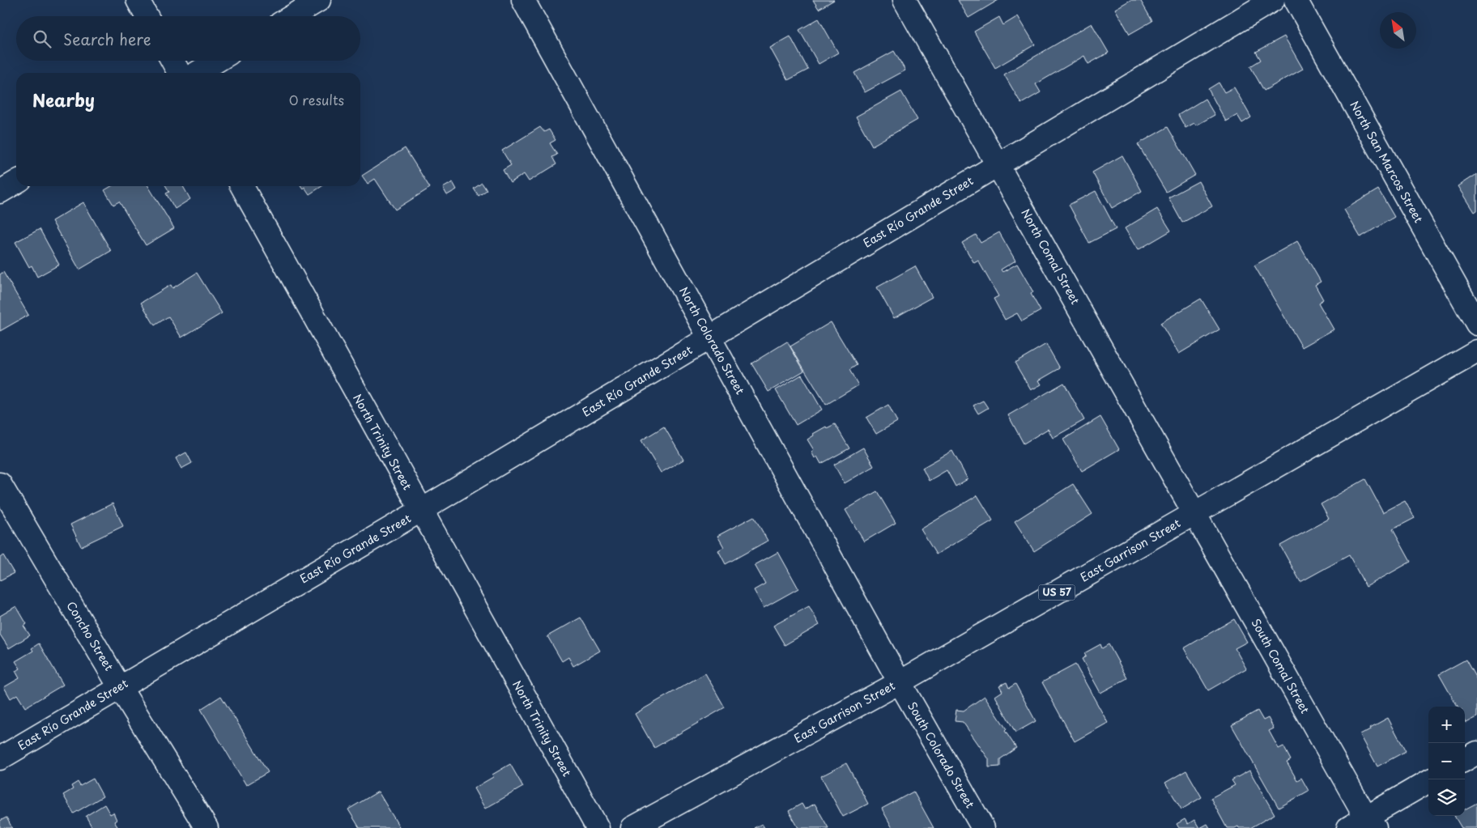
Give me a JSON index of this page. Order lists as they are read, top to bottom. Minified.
{"streets":{"street":["North San Marcos Street","East Río Grande Street","North Comal Street","North Colorado Street","North Trinity Street","East Garrison Street","US 57","Concho Street","South Comal Street","South Colorado Street"]},"crossings":[["East Río Grande Street","North Comal Street"],["East Río Grande Street","North Colorado Street"],["East Río Grande Street","North Trinity Street"],["East Río Grande Street","Concho Street"],["North Comal Street","East Garrison Street"],["North Comal Street","South Comal Street"],["North Colorado Street","East Garrison Street"],["North Colorado Street","South Colorado Street"],["East Garrison Street","South Comal Street"],["East Garrison Street","South Colorado Street"]],"north":"top left","page":{"search":"Search here","heading":["Nearby","0 results"],"map_buttons":["+","−"]}}
